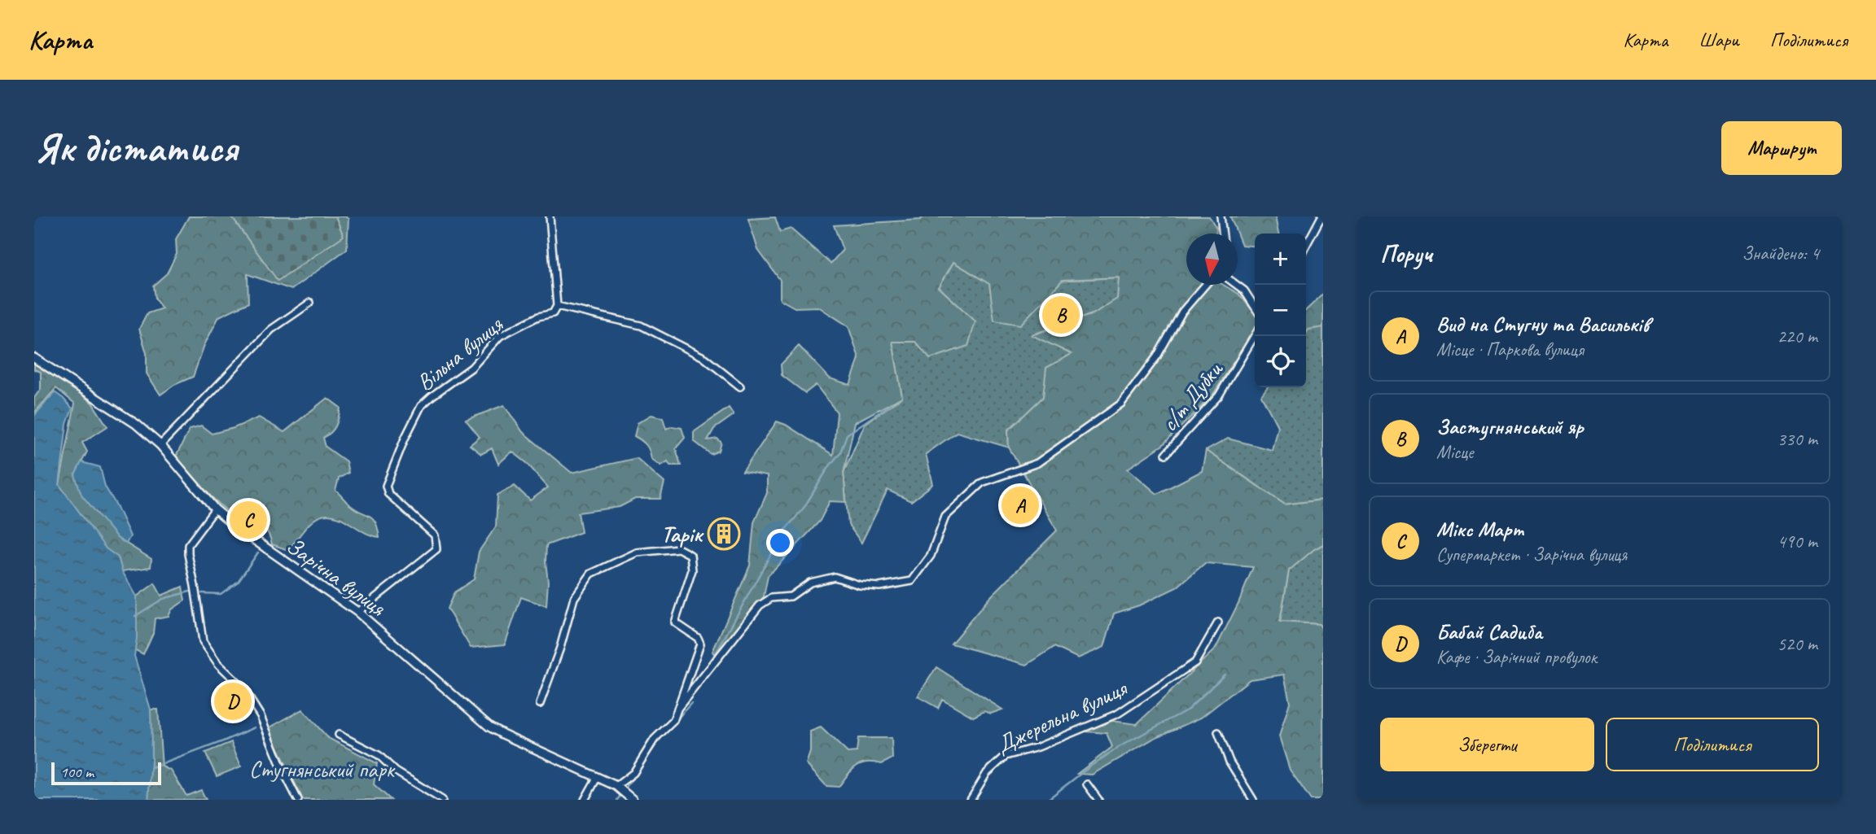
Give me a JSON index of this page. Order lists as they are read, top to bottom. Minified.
{"streets":{"street":["Вільна вулиця","с/т Дубки","Зарічна вулиця","Джерельна вулиця"]},"crossings":[["Вільна вулиця","Зарічна вулиця"]],"parks":["Стугнянський парк"],"places":{"building":["Тарік"]},"scale_bar":"100 m","north":"bottom","page":{"header":"Карта","nav":["Карта","Шари","Поділитися"],"buttons":["Маршрут",["Зберегти","Поділитися"]],"title":"Як дістатися","heading":["Поруч","Знайдено: 4"],"map_buttons":["+","−"],"list":[{"mark":"A","name":"Вид на Стугну та Васильків","note":"Місце · Паркова вулиця","value":"220 m"},{"mark":"B","name":"Застугнянський яр","note":"Місце","value":"330 m"},{"mark":"C","name":"Мікс Март","note":"Супермаркет · Зарічна вулиця","value":"490 m"},{"mark":"D","name":"Бабай Садиба","note":"Кафе · Зарічний провулок","value":"520 m"}],"pins":["B","A","C","D"],"scale":"100 m"}}
